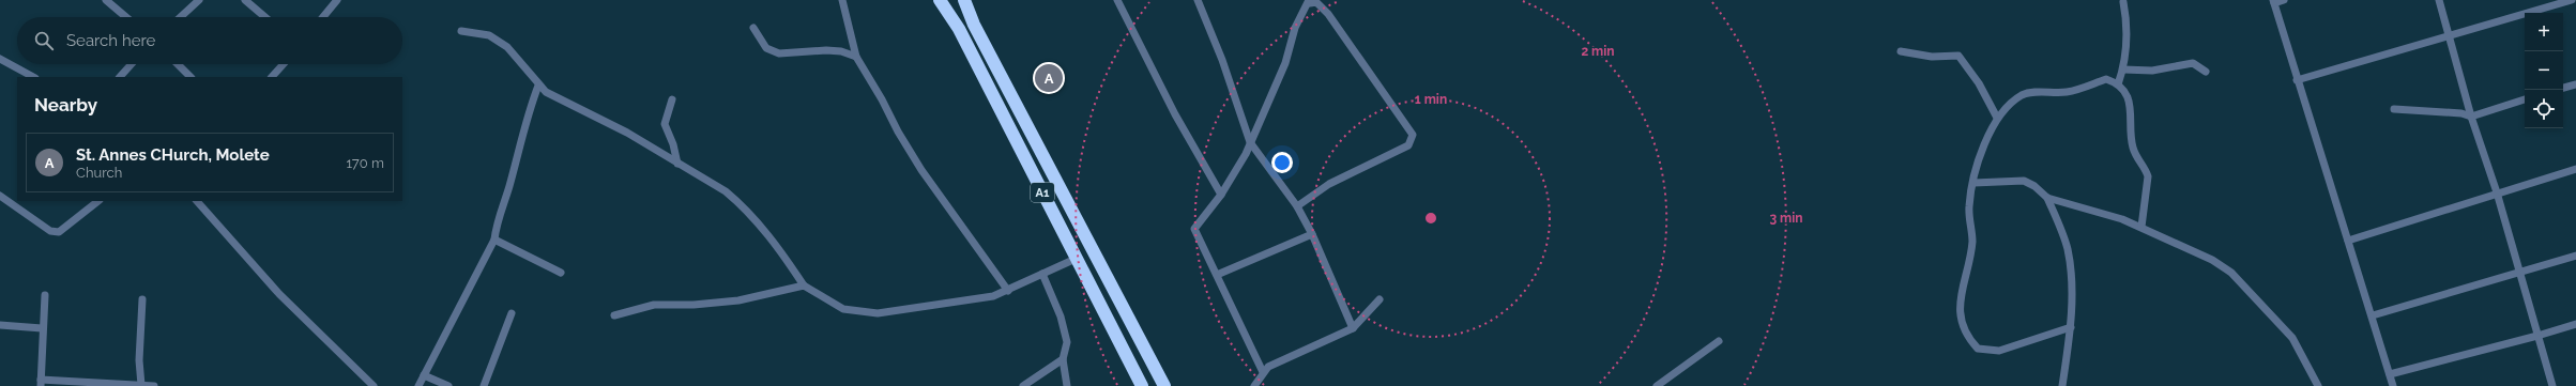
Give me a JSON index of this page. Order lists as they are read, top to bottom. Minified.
{"streets":{"highway":["A1"]},"page":{"map_buttons":["+","−"],"search":"Search here","pins":"A","heading":"Nearby","list":[{"mark":"A","name":"St. Annes CHurch, Molete","note":"Church","value":"170 m"}]},"rings":["2 min","1 min","3 min"]}
